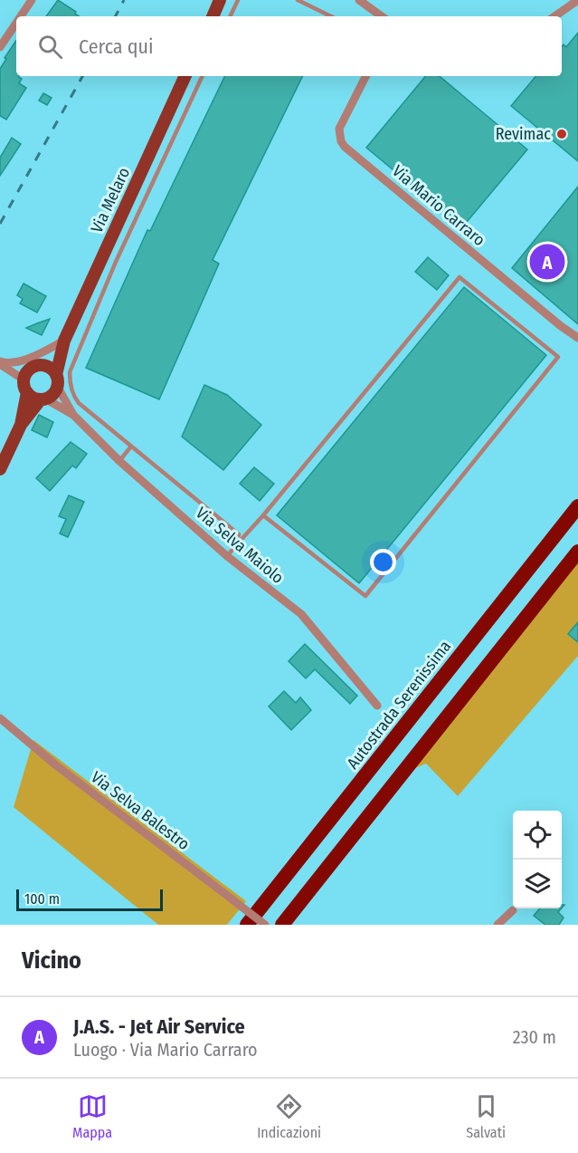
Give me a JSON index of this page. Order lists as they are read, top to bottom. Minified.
{"streets":{"highway":["Autostrada Serenissima"],"main road":["Via Melaro"],"street":["Via Mario Carraro","Via Selva Maiolo","Via Selva Balestro"]},"crossings":[["Via Melaro","Via Selva Maiolo"]],"places":["Revimac"],"scale_bar":"100 m","page":{"search":"Cerca qui","pins":"A","scale":"100 m","heading":"Vicino","list":[{"mark":"A","name":"J.A.S. - Jet Air Service","note":"Luogo · Via Mario Carraro","value":"230 m"}],"nav":["Mappa","Indicazioni","Salvati"]}}
